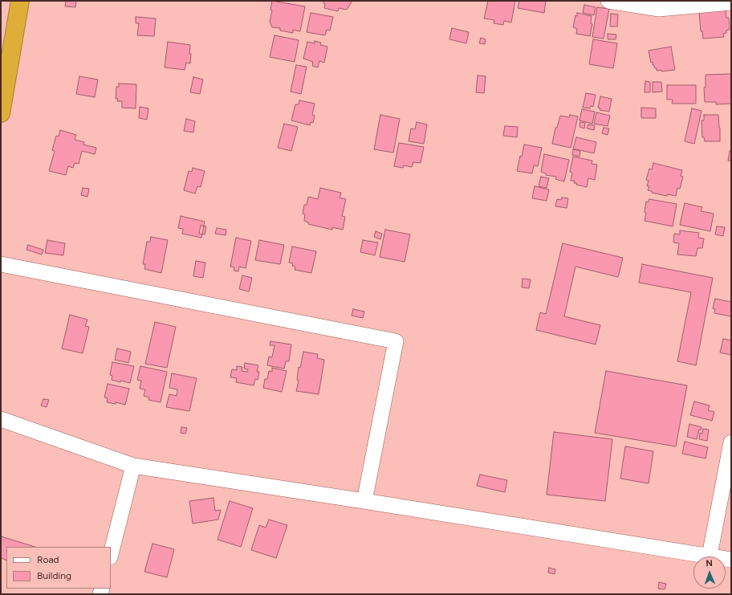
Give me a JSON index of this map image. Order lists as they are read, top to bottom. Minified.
{"legend":["Road","Building"],"north":"top"}
